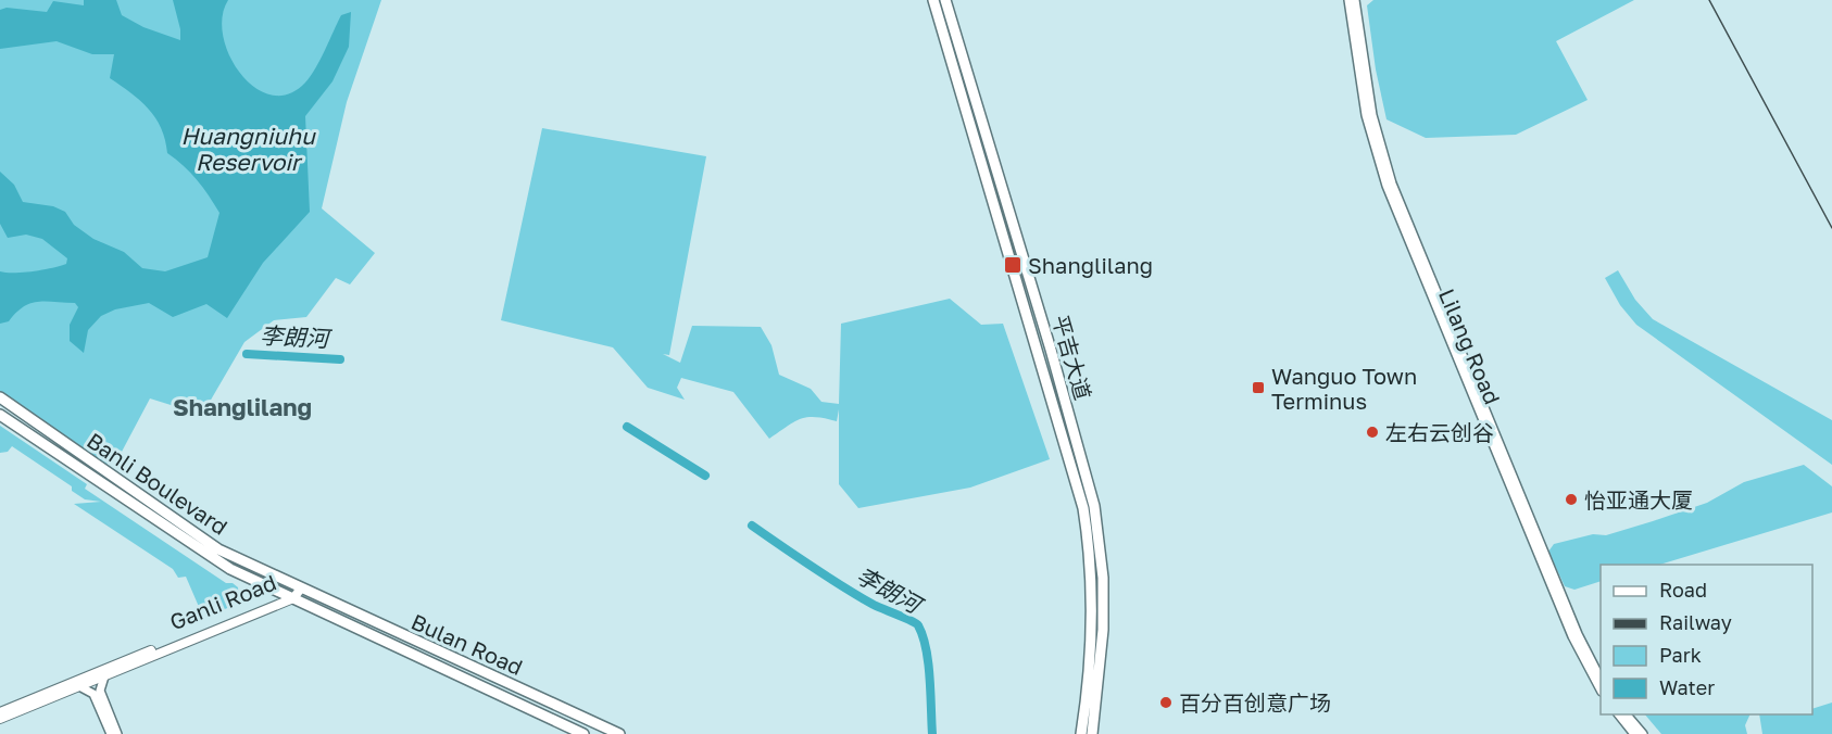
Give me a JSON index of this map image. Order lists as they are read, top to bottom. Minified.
{"streets":{"main road":["平吉大道","Banli Boulevard","Ganli Road","Bulan Road"],"street":["Lilang Road"]},"crossings":[["Banli Boulevard","Ganli Road"],["Banli Boulevard","Bulan Road"],["Ganli Road","Bulan Road"]],"districts":["Shanglilang"],"water":["Huangniuhu Reservoir","李朗河"],"places":{"transit":["Shanglilang","Wanguo Town Terminus"],"other":["左右云创谷","怡亚通大厦","百分百创意广场"]},"legend":["Road","Railway","Park","Water"]}
